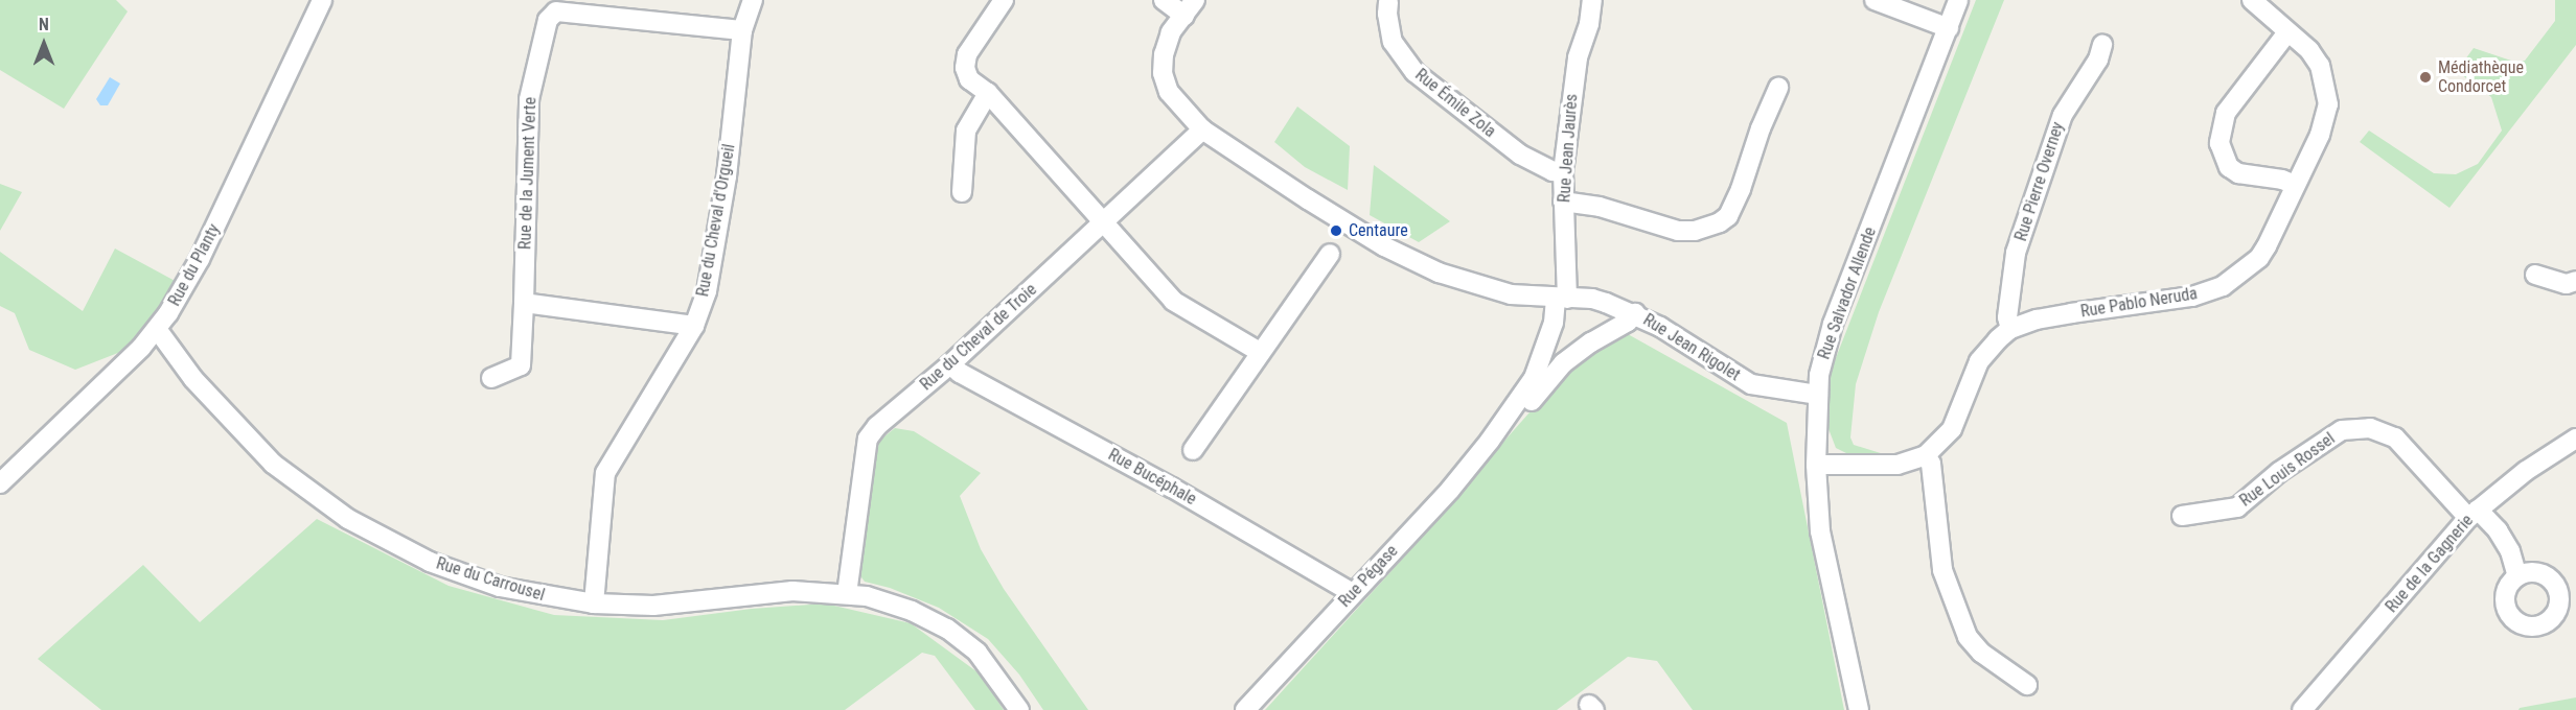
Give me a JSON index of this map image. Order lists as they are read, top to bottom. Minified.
{"streets":{"street":["Rue Émile Zola","Rue Jean Jaurès","Rue de la Jument Verte","Rue Pierre Overney","Rue du Cheval d'Orgueil","Rue du Planty","Rue Salvador Allende","Rue Pablo Neruda","Rue du Cheval de Troie","Rue Jean Rigolet","Rue Louis Rossel","Rue Bucéphale","Rue de la Gagnerie","Rue Pégase","Rue du Carrousel"]},"crossings":[["Rue Émile Zola","Rue Jean Jaurès"],["Rue Jean Jaurès","Rue Jean Rigolet"],["Rue Jean Jaurès","Rue Pégase"],["Rue de la Jument Verte","Rue du Cheval d'Orgueil"],["Rue Pierre Overney","Rue Pablo Neruda"],["Rue du Cheval d'Orgueil","Rue du Carrousel"],["Rue du Planty","Rue du Carrousel"],["Rue Salvador Allende","Rue Pablo Neruda"],["Rue Salvador Allende","Rue Jean Rigolet"],["Rue du Cheval de Troie","Rue Jean Rigolet"],["Rue du Cheval de Troie","Rue Bucéphale"],["Rue du Cheval de Troie","Rue du Carrousel"],["Rue Jean Rigolet","Rue Pégase"],["Rue Louis Rossel","Rue de la Gagnerie"],["Rue Bucéphale","Rue Pégase"]],"places":["Médiathèque Condorcet","Centaure"],"north":"top"}
